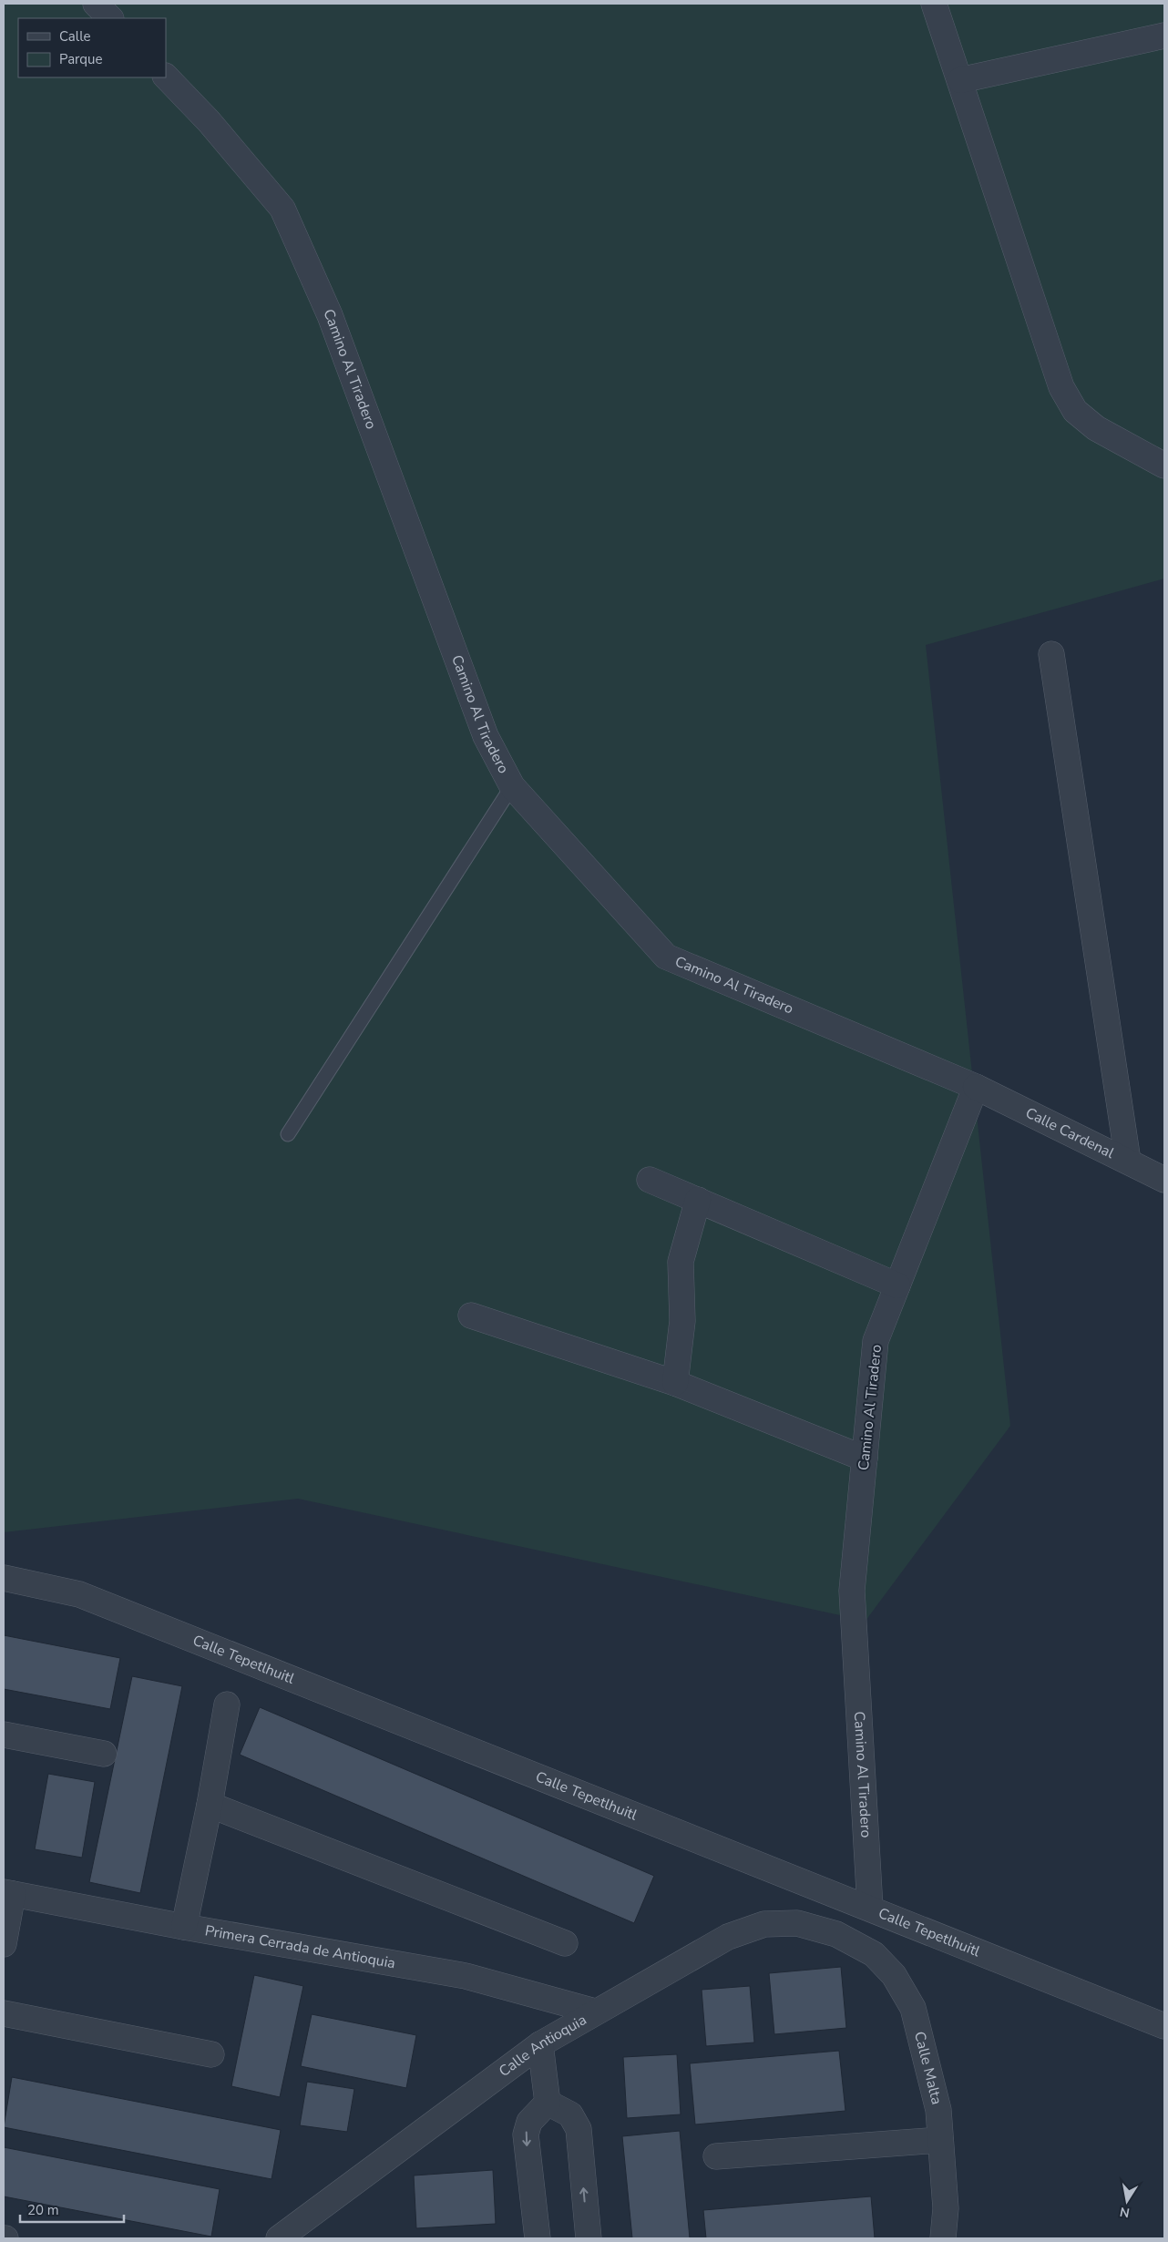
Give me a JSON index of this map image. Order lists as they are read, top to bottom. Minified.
{"streets":{"street":["Camino Al Tiradero","Calle Cardenal","Calle Tepetlhuitl","Primera Cerrada de Antioquia","Calle Antioquia","Calle Malta"]},"crossings":[["Camino Al Tiradero","Calle Cardenal"],["Camino Al Tiradero","Calle Tepetlhuitl"],["Primera Cerrada de Antioquia","Calle Antioquia"],["Calle Antioquia","Calle Malta"]],"legend":["Calle","Parque"],"scale_bar":"20 m","north":"bottom"}
